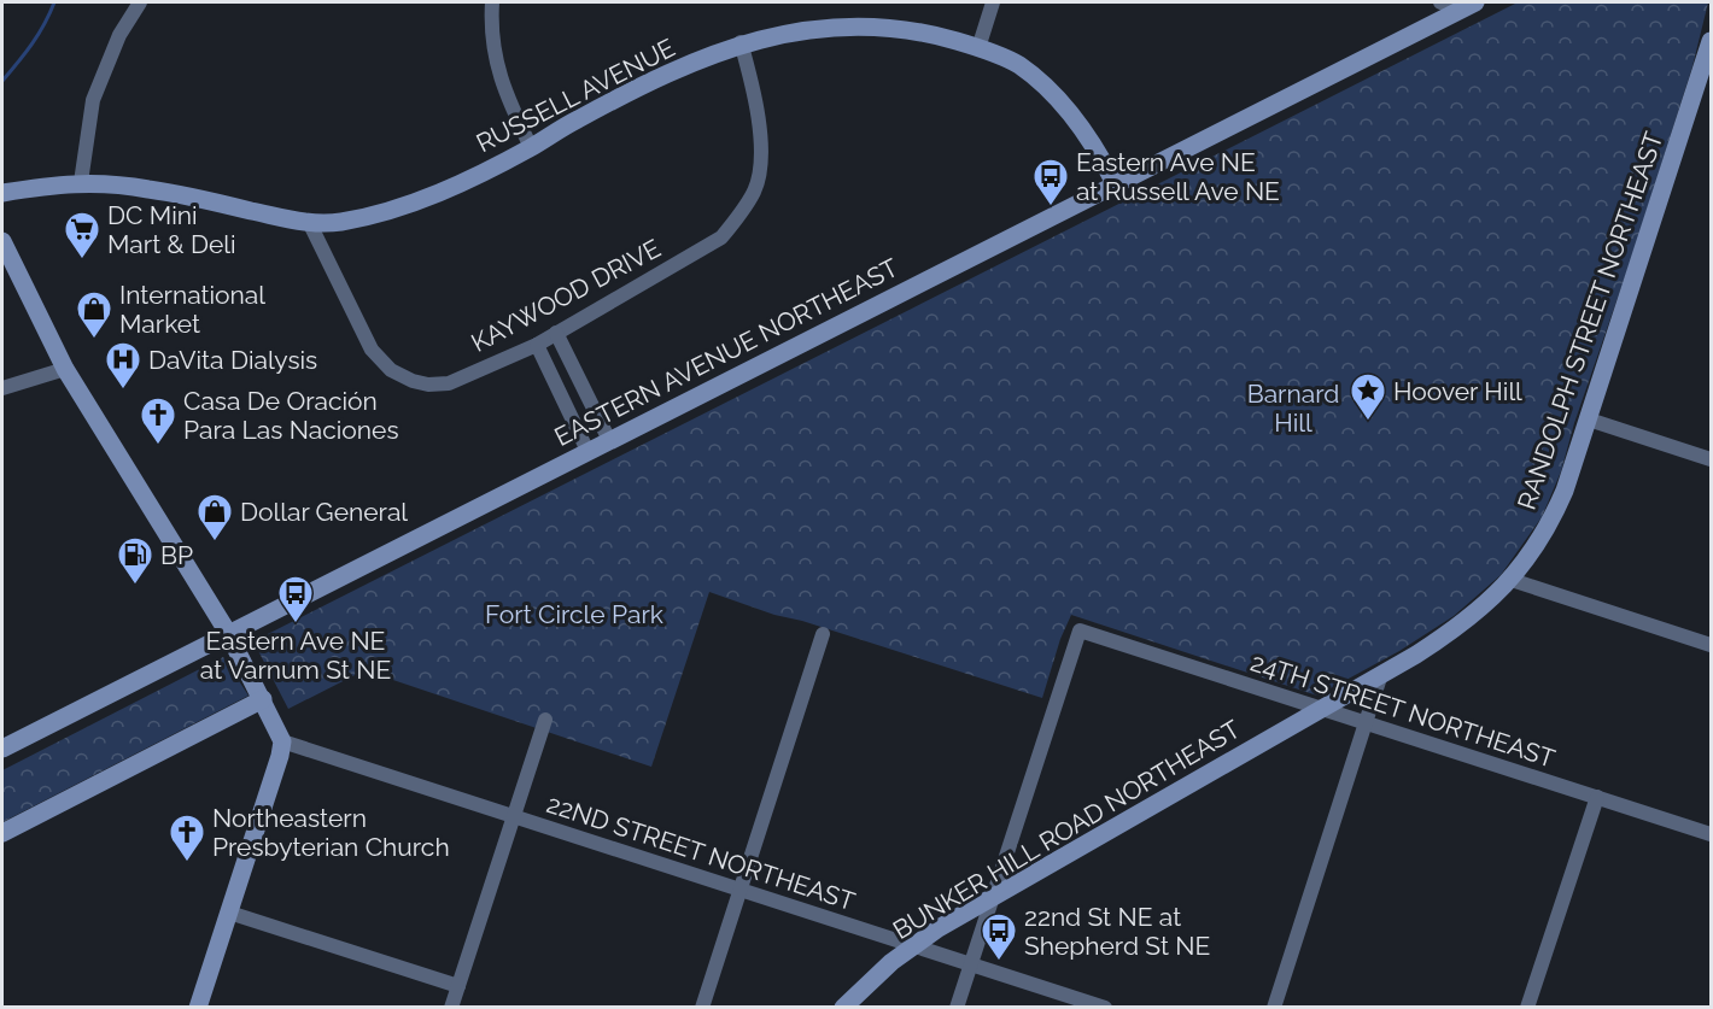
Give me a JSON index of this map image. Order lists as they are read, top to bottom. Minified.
{"streets":{"street":["RUSSELL AVENUE","KAYWOOD DRIVE","RANDOLPH STREET NORTHEAST","EASTERN AVENUE NORTHEAST","24TH STREET NORTHEAST","BUNKER HILL ROAD NORTHEAST","22ND STREET NORTHEAST"]},"crossings":[["RUSSELL AVENUE","KAYWOOD DRIVE"],["RUSSELL AVENUE","EASTERN AVENUE NORTHEAST"],["RANDOLPH STREET NORTHEAST","24TH STREET NORTHEAST"],["RANDOLPH STREET NORTHEAST","BUNKER HILL ROAD NORTHEAST"],["24TH STREET NORTHEAST","BUNKER HILL ROAD NORTHEAST"],["BUNKER HILL ROAD NORTHEAST","22ND STREET NORTHEAST"]],"parks":["Barnard Hill","Fort Circle Park"],"places":{"bus stop":["Eastern Ave NE at Russell Ave NE","Eastern Ave NE at Varnum St NE","22nd St NE at Shepherd St NE"],"supermarket":["DC Mini Mart & Deli"],"shop":["International Market","Dollar General"],"hospital":["DaVita Dialysis"],"place":["Hoover Hill"],"church":["Casa De Oración Para Las Naciones","Northeastern Presbyterian Church"],"fuel station":["BP"]}}
